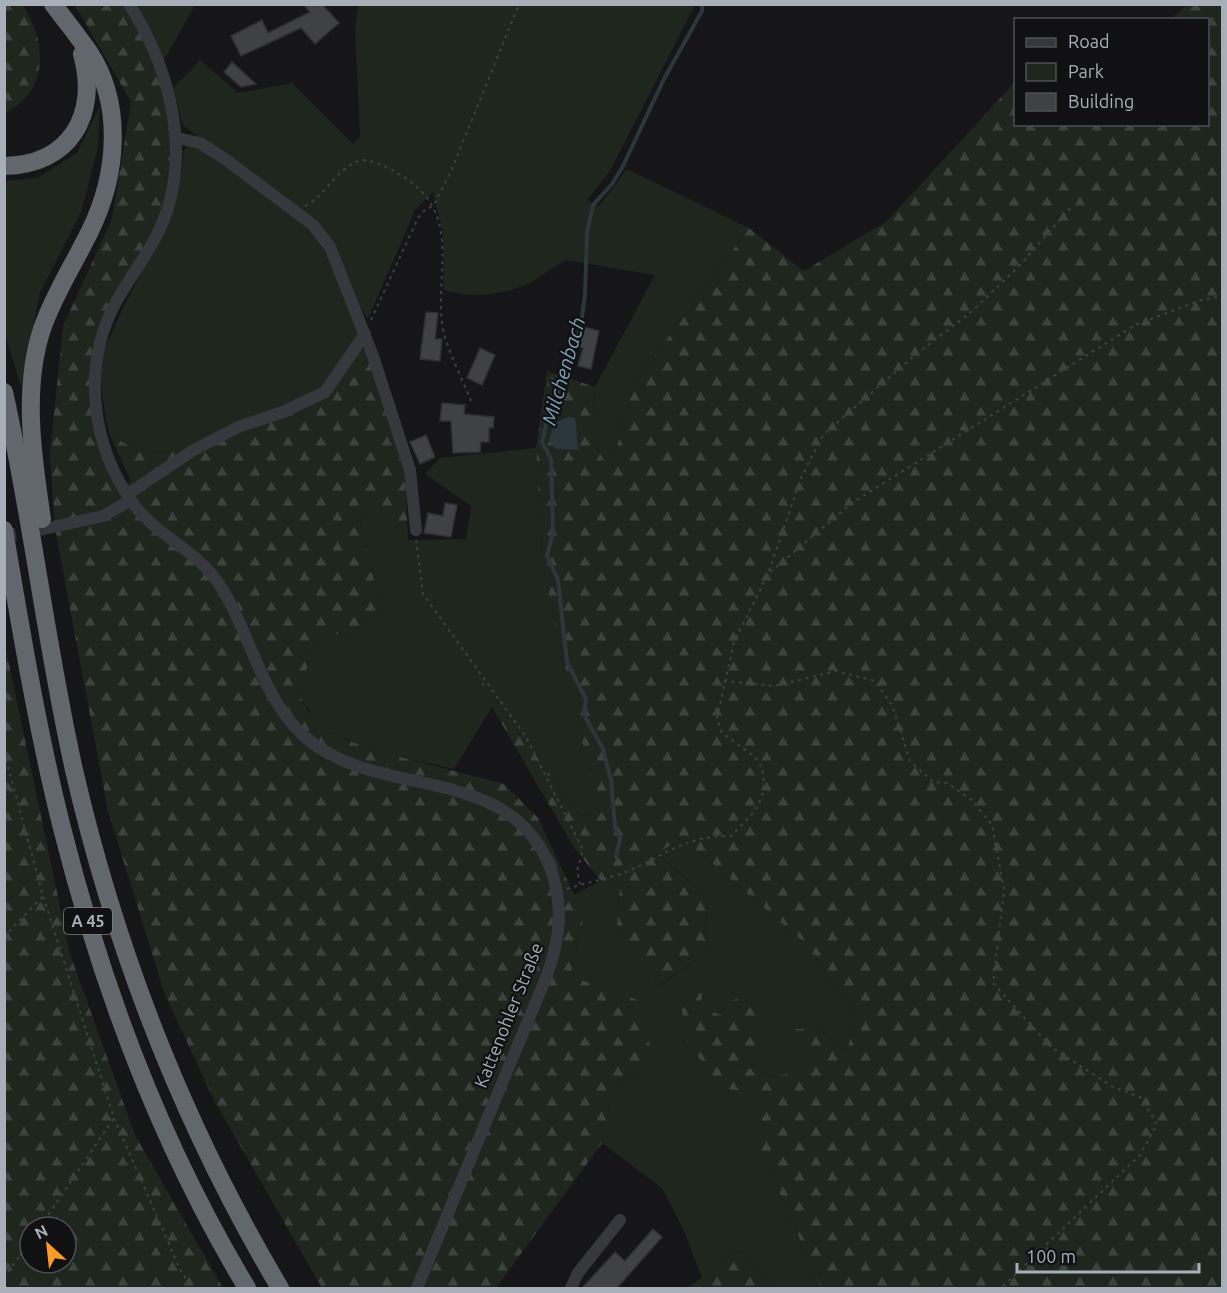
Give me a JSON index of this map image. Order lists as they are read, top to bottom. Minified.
{"streets":{"highway":["A 45"],"street":["Kattenohler Straße"]},"water":["Milchenbach"],"legend":["Road","Park","Building"],"scale_bar":"100 m","north":"top left"}
